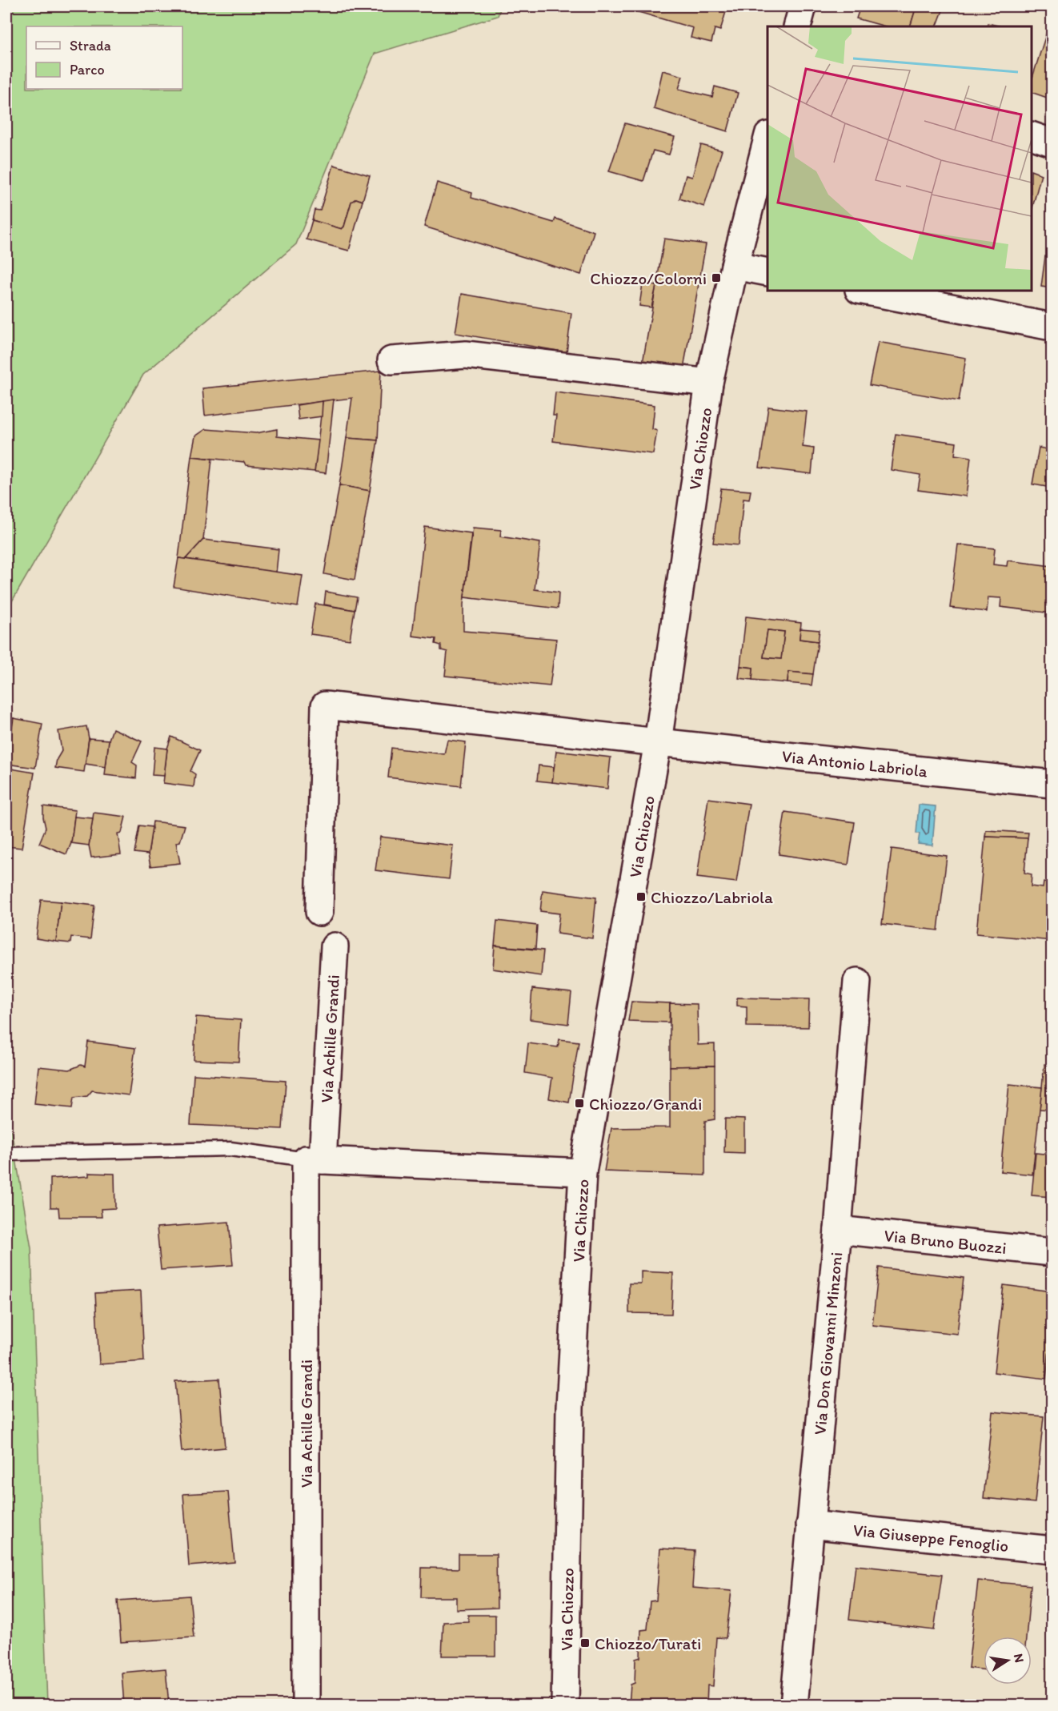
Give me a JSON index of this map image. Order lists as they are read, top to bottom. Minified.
{"streets":{"street":["Via Chiozzo","Via Antonio Labriola","Via Achille Grandi","Via Bruno Buozzi","Via Don Giovanni Minzoni","Via Giuseppe Fenoglio"]},"crossings":[["Via Chiozzo","Via Antonio Labriola"],["Via Bruno Buozzi","Via Don Giovanni Minzoni"],["Via Don Giovanni Minzoni","Via Giuseppe Fenoglio"]],"places":{"transit":["Chiozzo/Colorni","Chiozzo/Labriola","Chiozzo/Grandi","Chiozzo/Turati"]},"legend":["Strada","Parco"],"north":"right"}
